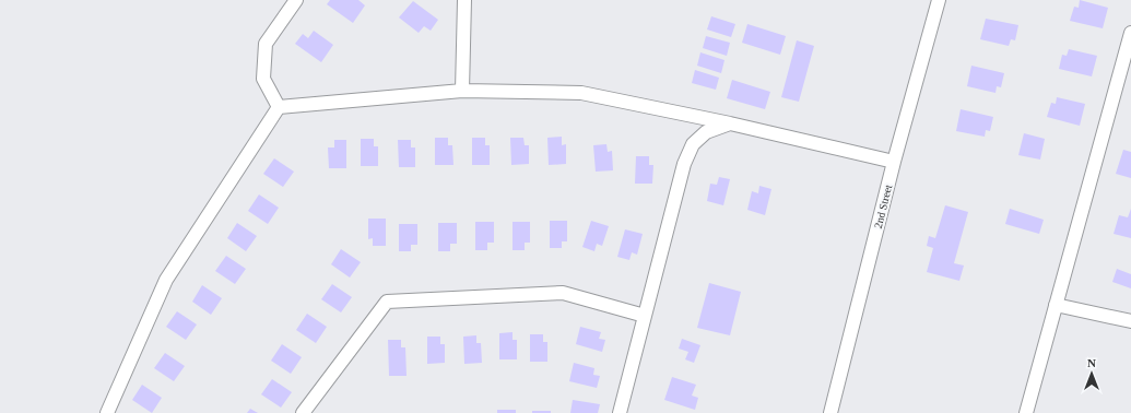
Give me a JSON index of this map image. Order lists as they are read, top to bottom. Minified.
{"streets":{"street":["2nd Street"]},"north":"top"}
